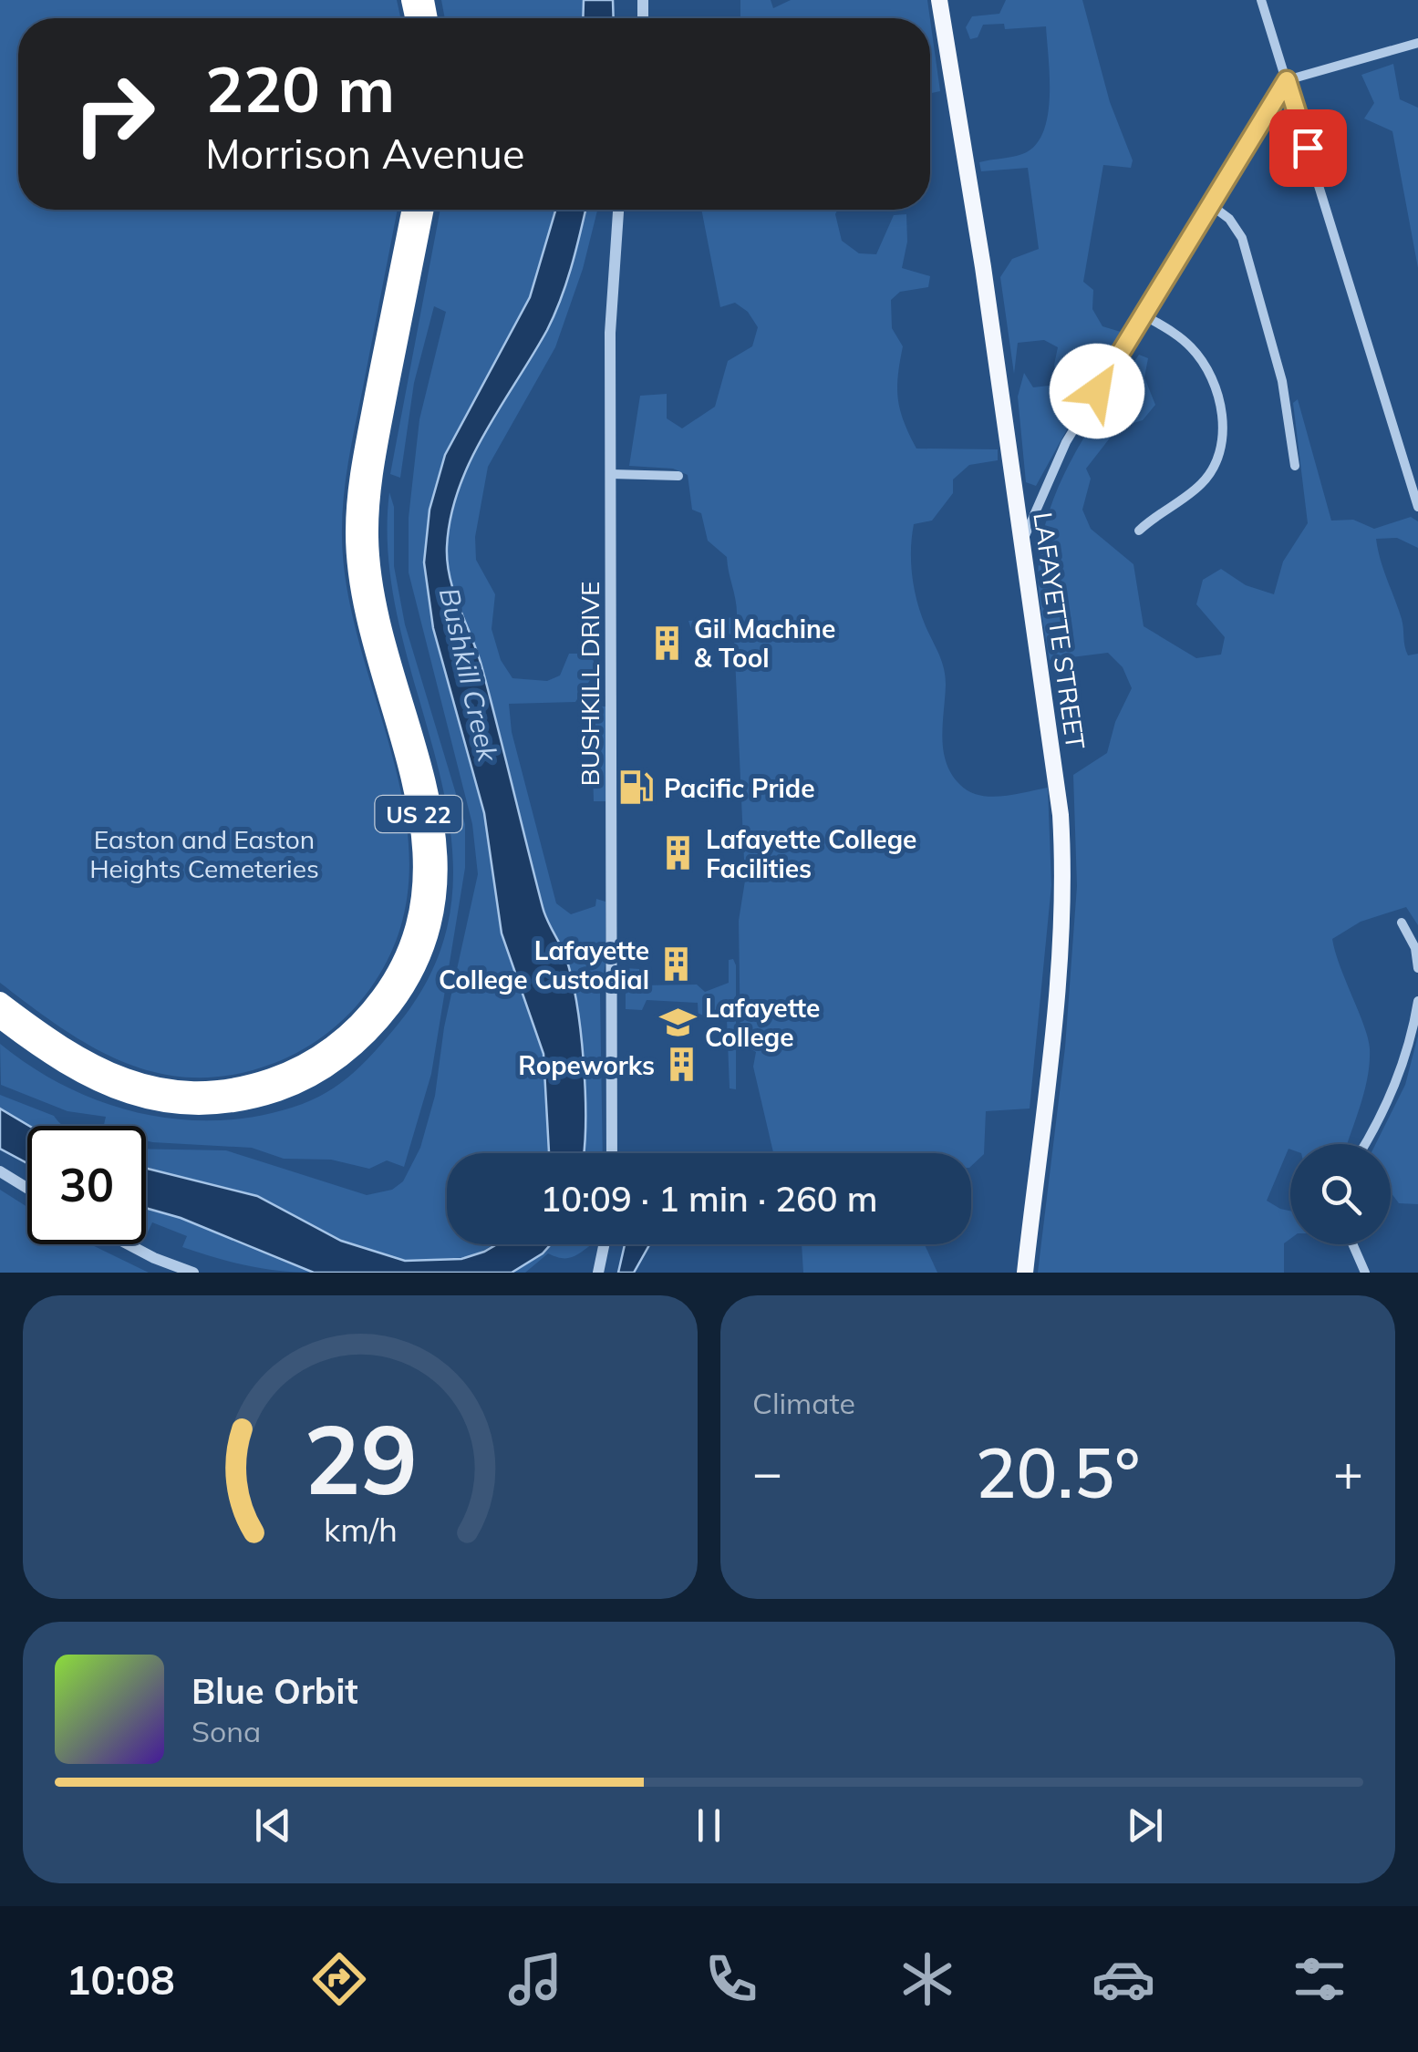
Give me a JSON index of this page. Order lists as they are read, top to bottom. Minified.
{"streets":{"highway":["US 22"],"main road":["LAFAYETTE STREET"],"street":["BUSHKILL DRIVE"]},"water":["Bushkill Creek"],"parks":["Easton and Easton Heights Cemeteries"],"places":{"building":["Gil Machine & Tool","Lafayette College Facilities","Lafayette College Custodial","Ropeworks"],"fuel station":["Pacific Pride"],"school or university":["Lafayette College"]},"page":{"turn":["220 m","Morrison Avenue"],"limit":"30","trip":"10:09 · 1 min · 260 m","tile":"Climate","heat":["−","20.5°","+"],"song":["Blue Orbit","Sona"],"tabs":"10:08","gauge":["29","km/h"]}}
